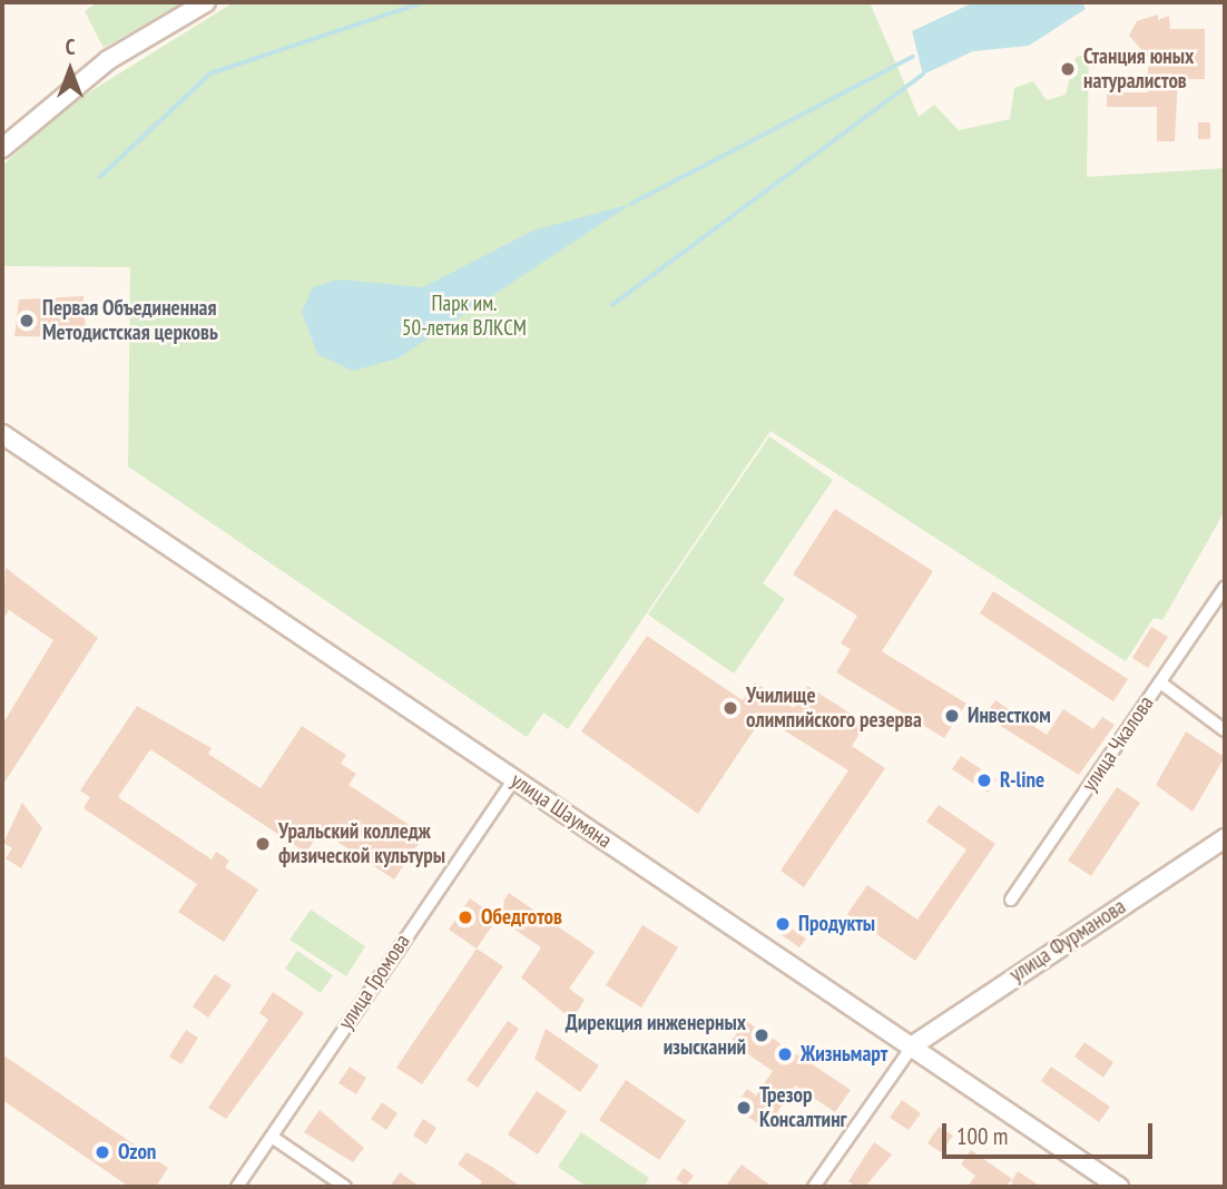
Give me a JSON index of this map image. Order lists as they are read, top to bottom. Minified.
{"streets":{"street":["улица Чкалова","улица Шаумяна","улица Фурманова","улица Громова"]},"crossings":[["улица Шаумяна","улица Фурманова"],["улица Шаумяна","улица Громова"]],"parks":["Парк им. 50-летия ВЛКСМ"],"places":["Станция юных натуралистов","Первая Объединенная Методистская церковь","Училище олимпийского резерва","Инвестком","R-line","Уральский колледж физической культуры","Обедготов","Продукты","Дирекция инженерных изысканий","Жизньмарт","Трезор Консалтинг","Ozon"],"scale_bar":"100 m","north":"top"}
